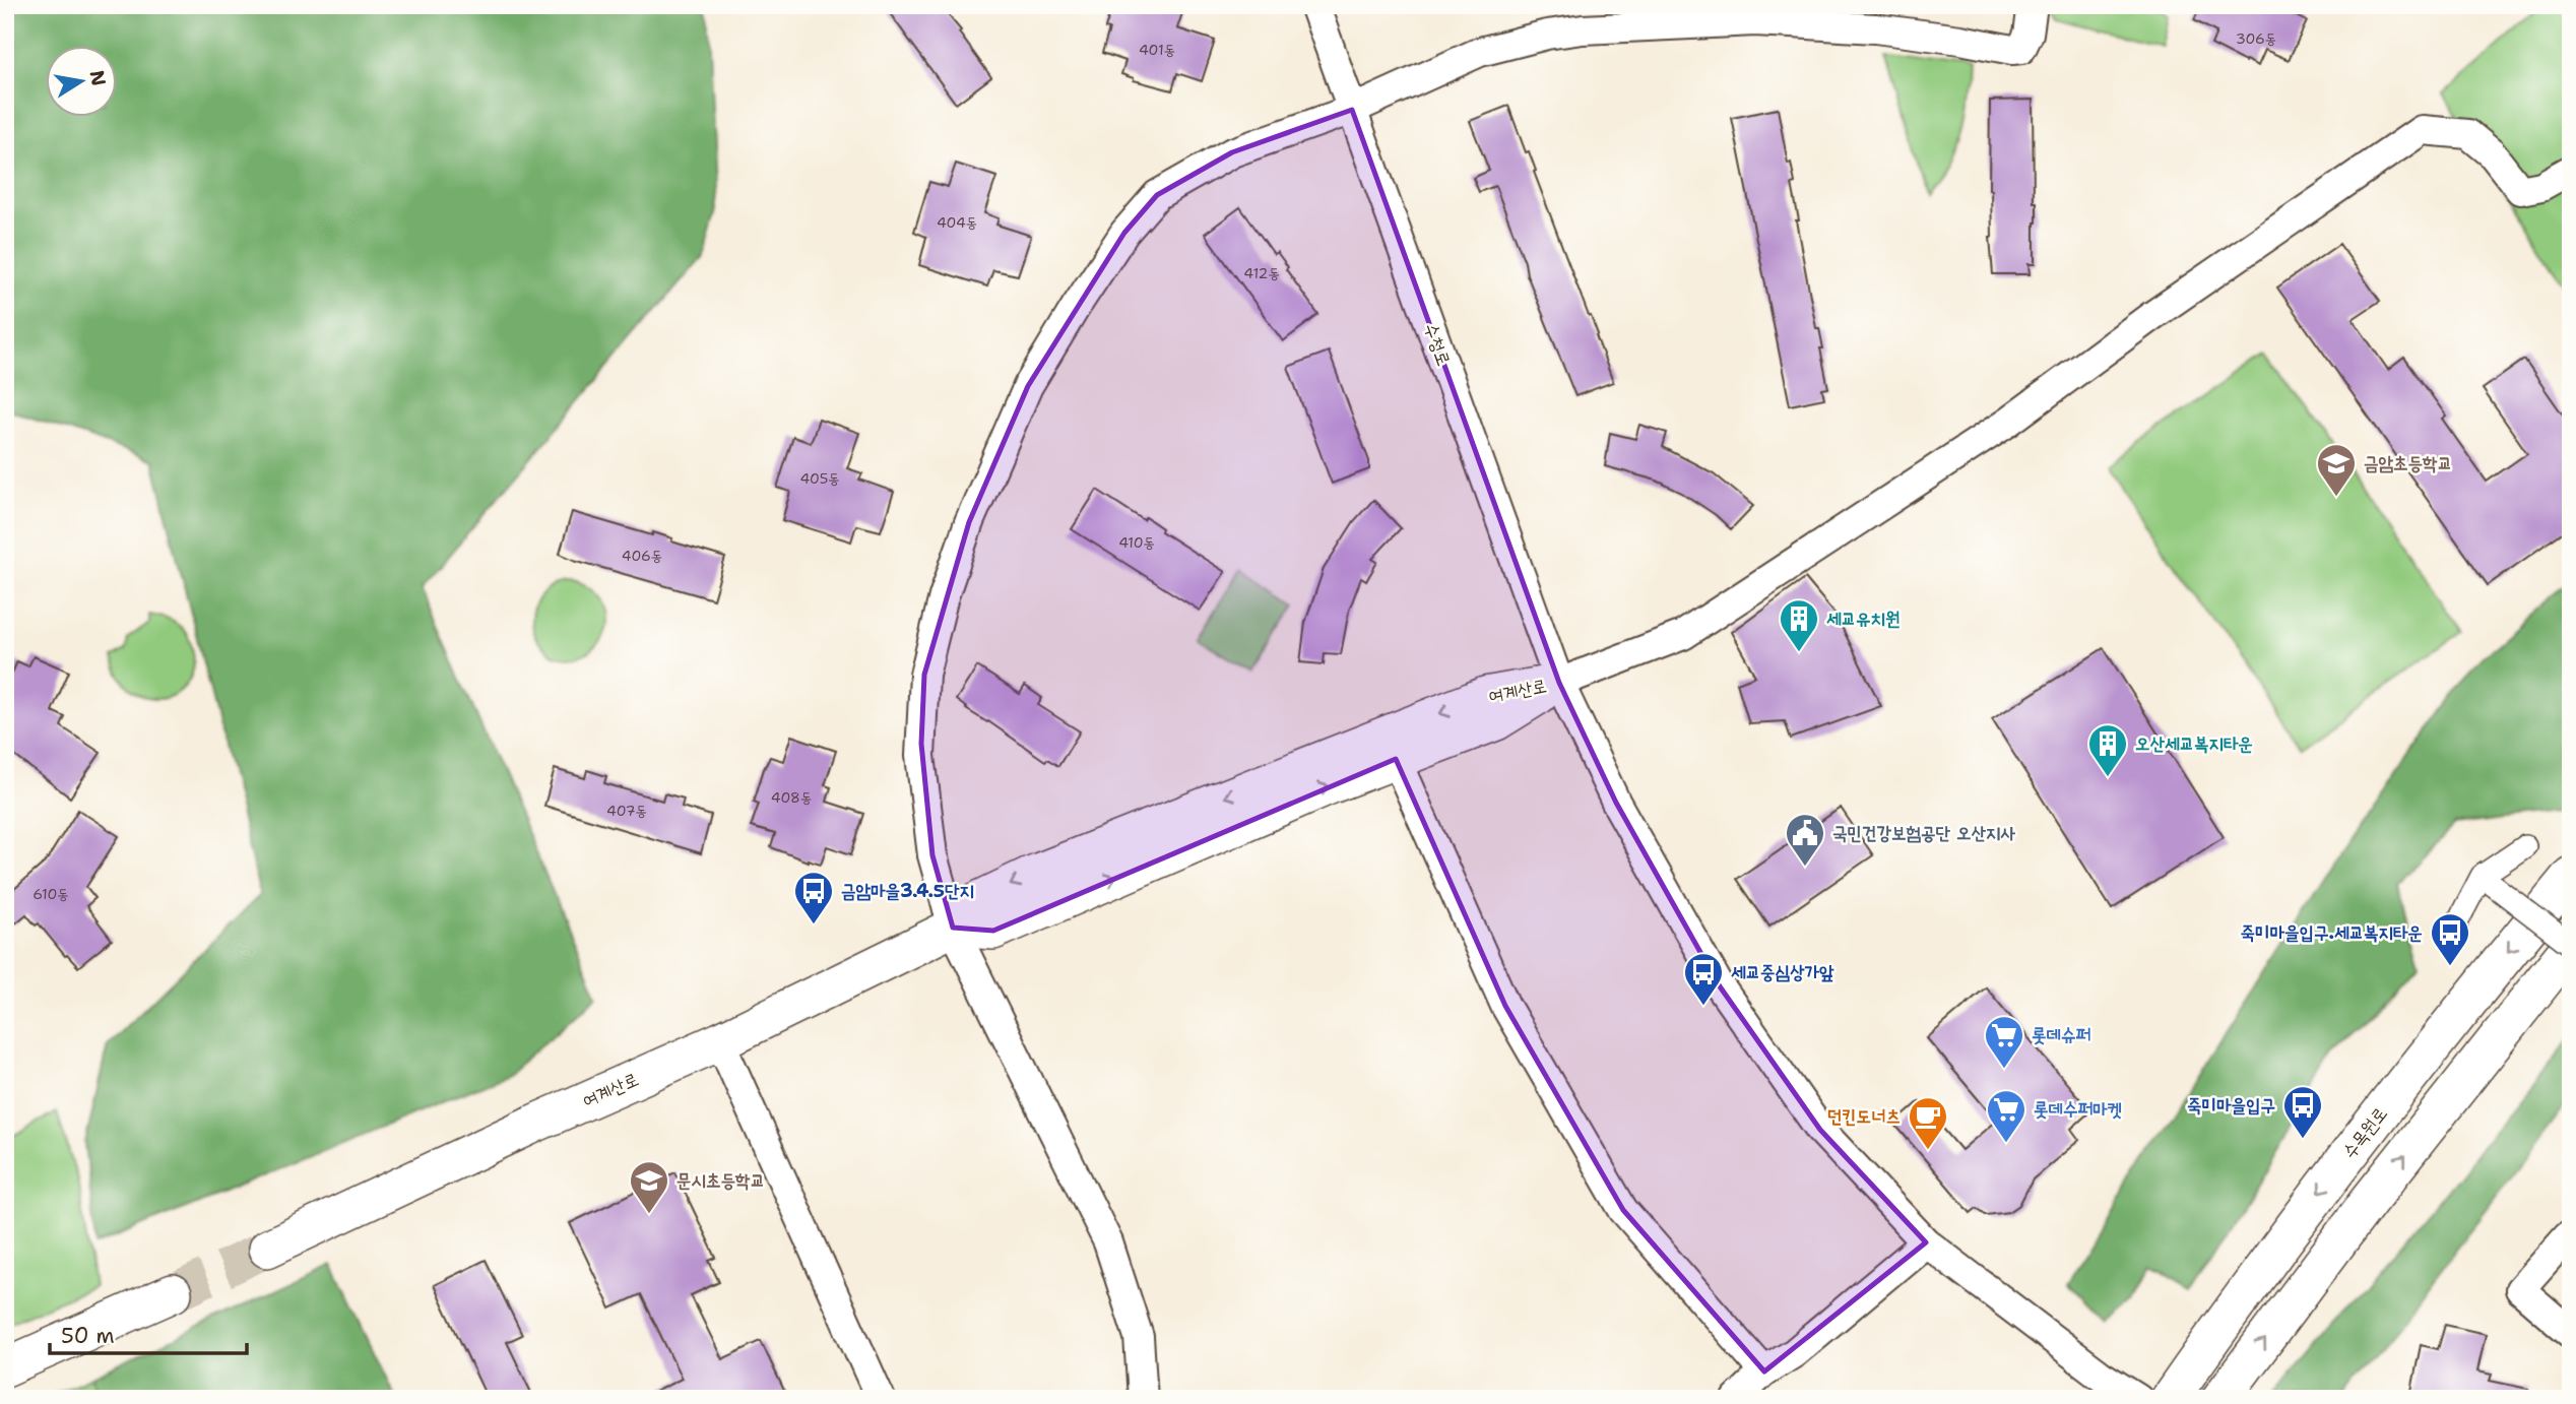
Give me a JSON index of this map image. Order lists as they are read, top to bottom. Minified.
{"streets":{"street":["수청로","여계산로","수목원로"]},"crossings":[["수청로","여계산로"]],"places":{"school or university":["금암초등학교","문시초등학교"],"building":["세교유치원","오산세교복지타운"],"public building":["국민건강보험공단 오산지사"],"bus stop":["금암마을3.4.5단지","죽미마을입구.세교복지타운","세교중심상가앞","죽미마을입구"],"supermarket":["롯데슈퍼","롯데수퍼마켓"],"cafe":["던킨도너츠"]},"house_numbers":["306동","401동","404동","412동","405동","410동","406동","408동","407동","610동"],"scale_bar":"50 m","north":"right"}
